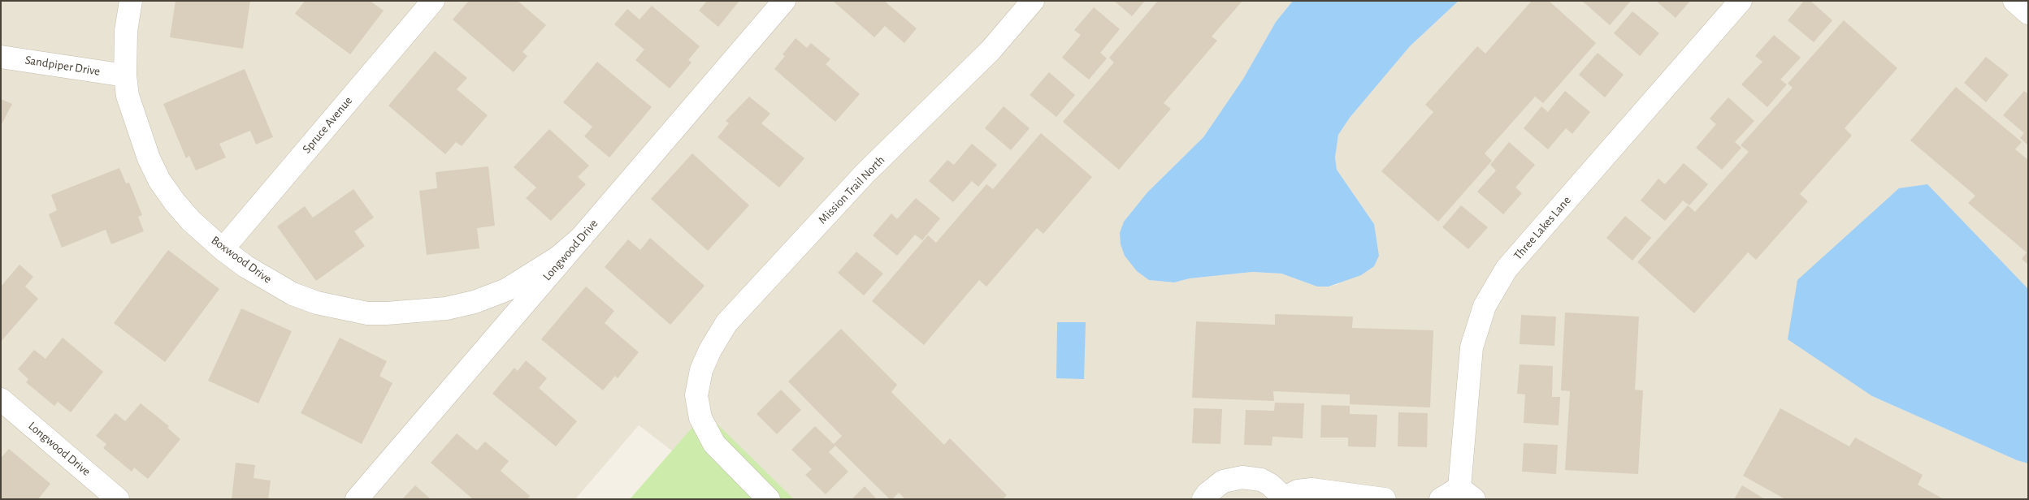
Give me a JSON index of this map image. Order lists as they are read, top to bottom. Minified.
{"streets":{"street":["Sandpiper Drive","Spruce Avenue","Mission Trail North","Three Lakes Lane","Longwood Drive","Boxwood Drive"]},"crossings":[["Sandpiper Drive","Boxwood Drive"],["Spruce Avenue","Boxwood Drive"],["Longwood Drive","Boxwood Drive"]]}
